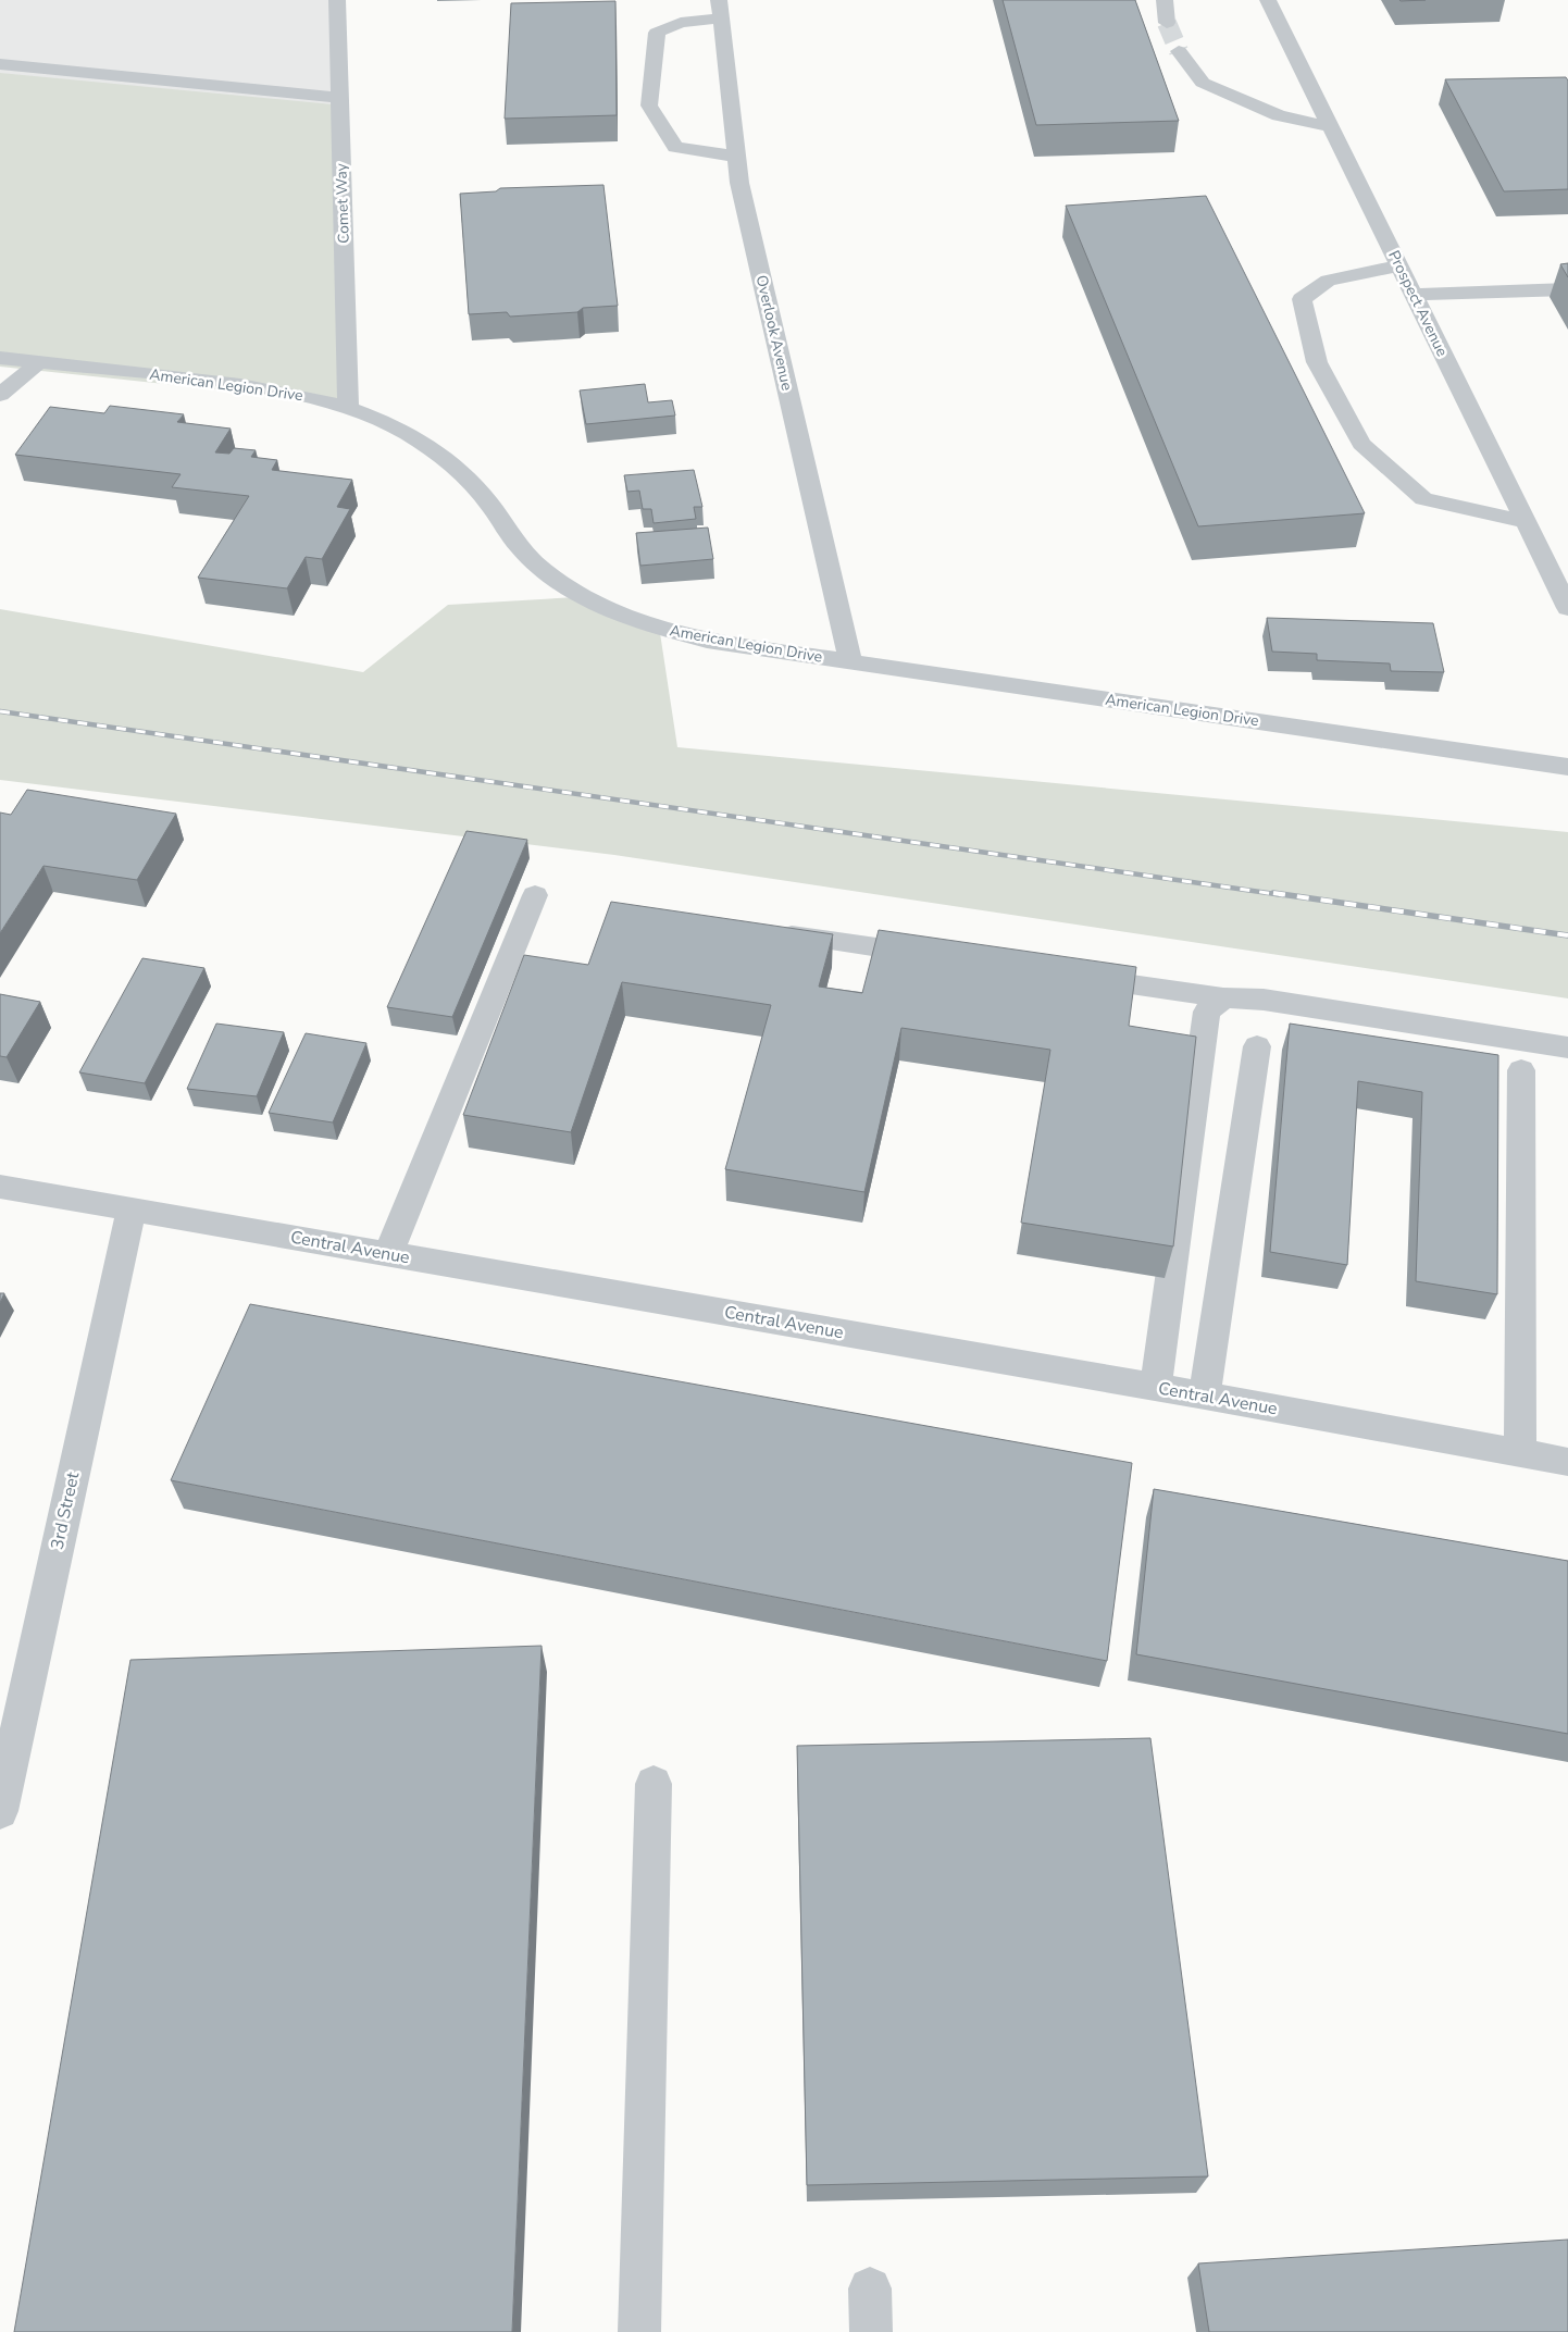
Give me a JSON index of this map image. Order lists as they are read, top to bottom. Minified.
{"streets":{"street":["Comet Way","Prospect Avenue","Overlook Avenue","American Legion Drive","Central Avenue","3rd Street"]},"crossings":[["Comet Way","American Legion Drive"],["Overlook Avenue","American Legion Drive"],["Central Avenue","3rd Street"]]}
